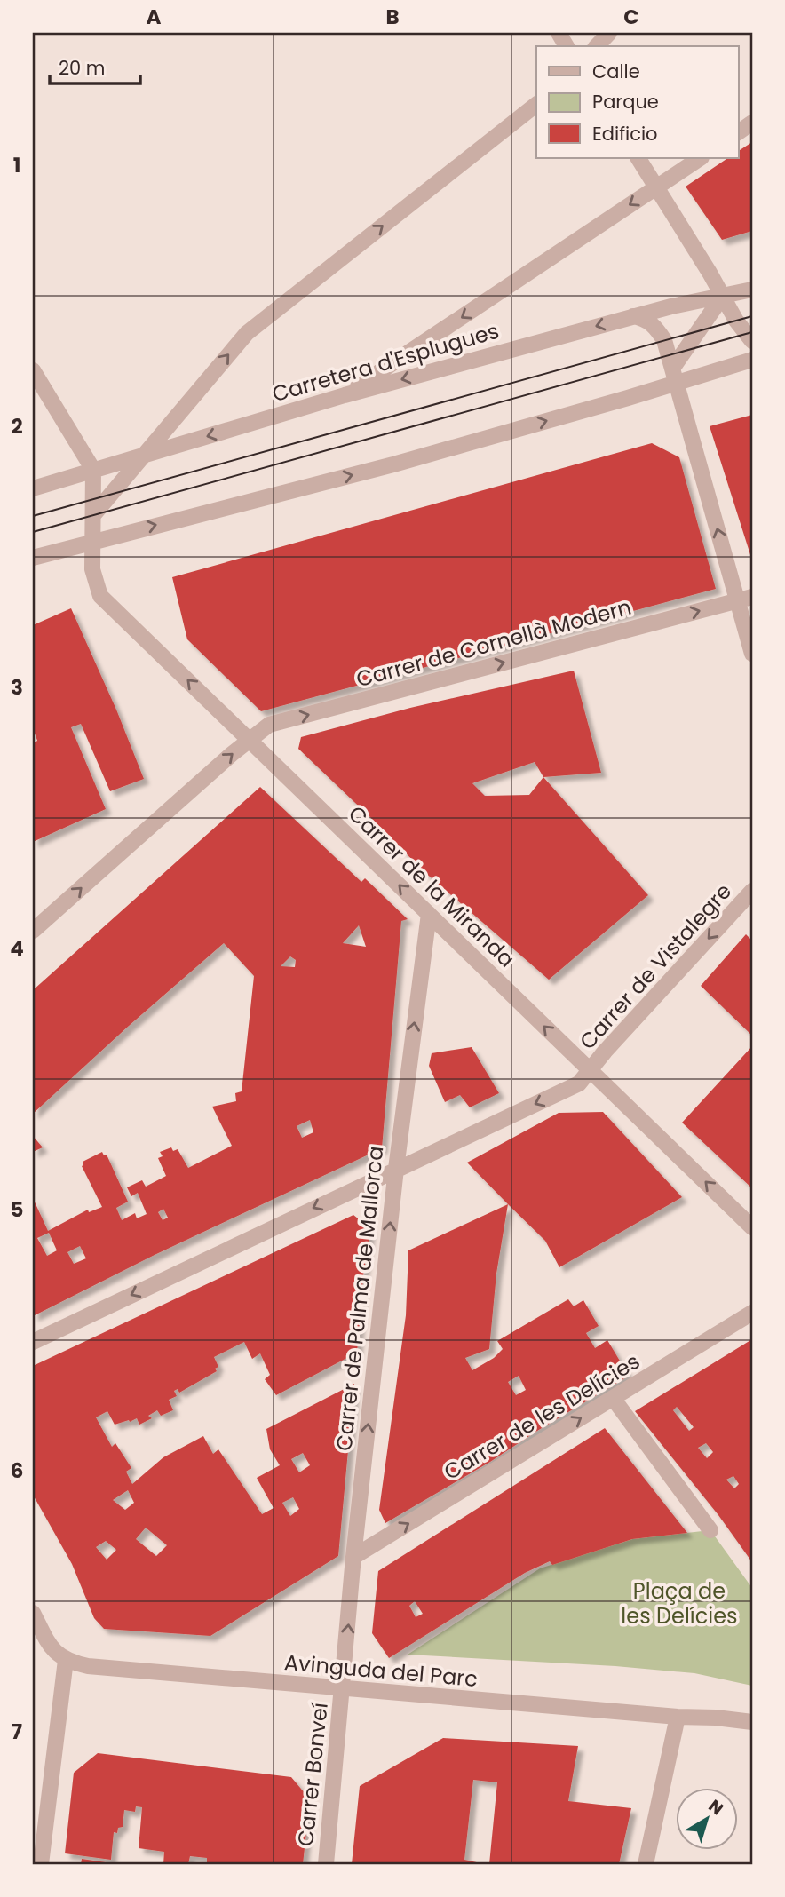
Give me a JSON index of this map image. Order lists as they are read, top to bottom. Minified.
{"streets":{"street":["Carretera d'Esplugues","Carrer de Cornellà Modern","Carrer de la Miranda","Carrer de Vistalegre","Carrer de Palma de Mallorca","Carrer de les Delícies","Avinguda del Parc","Carrer Bonveí"]},"crossings":[["Carrer de Cornellà Modern","Carrer de la Miranda"],["Carrer de la Miranda","Carrer de Vistalegre"],["Carrer de la Miranda","Carrer de Palma de Mallorca"],["Carrer de Vistalegre","Carrer de Palma de Mallorca"],["Carrer de Palma de Mallorca","Carrer de les Delícies"],["Carrer de Palma de Mallorca","Avinguda del Parc"],["Carrer de Palma de Mallorca","Carrer Bonveí"],["Avinguda del Parc","Carrer Bonveí"]],"one_way":["Carrer de Cornellà Modern","Carrer de la Miranda","Carrer de Vistalegre","Carrer de Palma de Mallorca","Carrer de les Delícies"],"parks":["Plaça de les Delícies"],"legend":["Calle","Parque","Edificio"],"scale_bar":"20 m","north":"top right","grid":{"columns":["A","B","C"],"rows":["1","2","3","4","5","6","7"]}}
